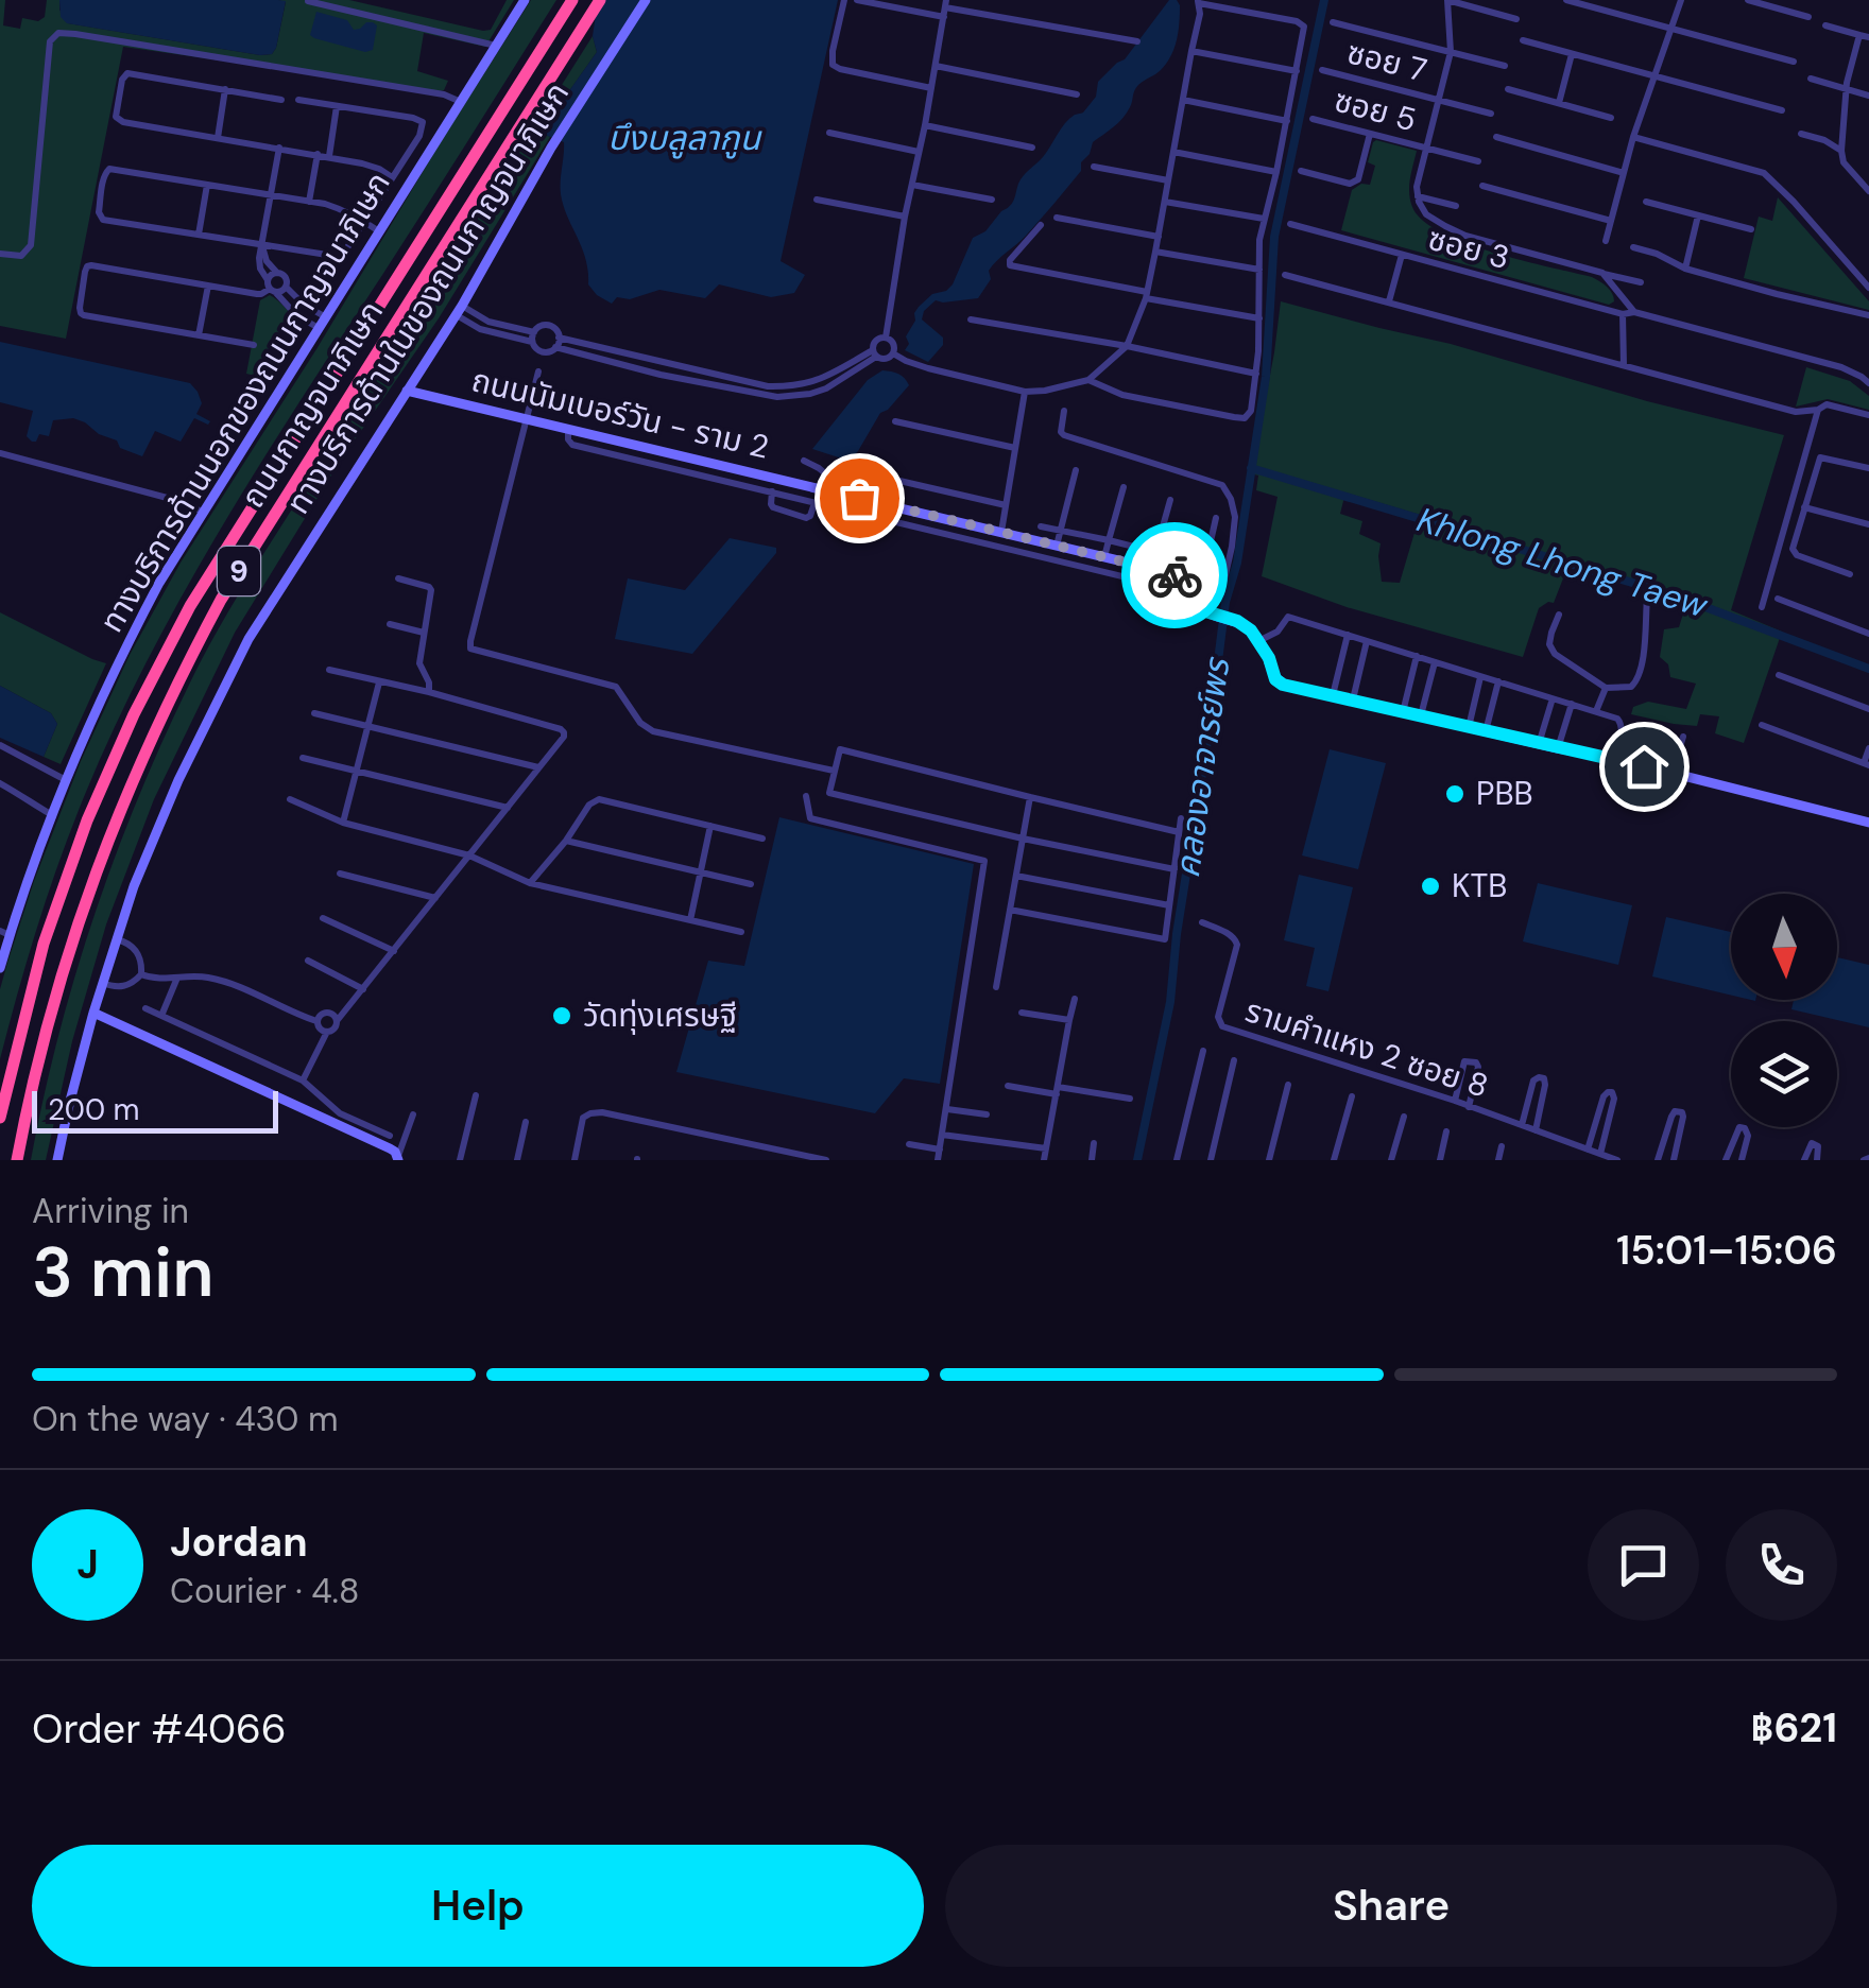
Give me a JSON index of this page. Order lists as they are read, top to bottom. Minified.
{"streets":{"highway":["ถนนกาญจนาภิเษก","9"],"main road":["ทางบริการด้านในของถนนกาญจนาภิเษก","ทางบริการด้านนอกของถนนกาญจนาภิเษก","ถนนนัมเบอร์วัน - ราม 2"],"street":["ซอย 7","ซอย 5","ซอย 3","รามคำแหง 2 ซอย 8"]},"crossings":[["ทางบริการด้านในของถนนกาญจนาภิเษก","ถนนนัมเบอร์วัน - ราม 2"]],"water":["บึงบลูลากูน","Khlong Lhong Taew","คลองอาจารย์พร"],"places":["PBB","KTB","วัดทุ่งเศรษฐี"],"scale_bar":"200 m","north":"bottom","page":{"scale":"200 m","heading":["3 min","Arriving in","15:01–15:06"],"panel":["Jordan","Courier · 4.8","Order #4066","฿621"],"bar":"On the way · 430 m","round":"J","buttons":["Help","Share"]}}
